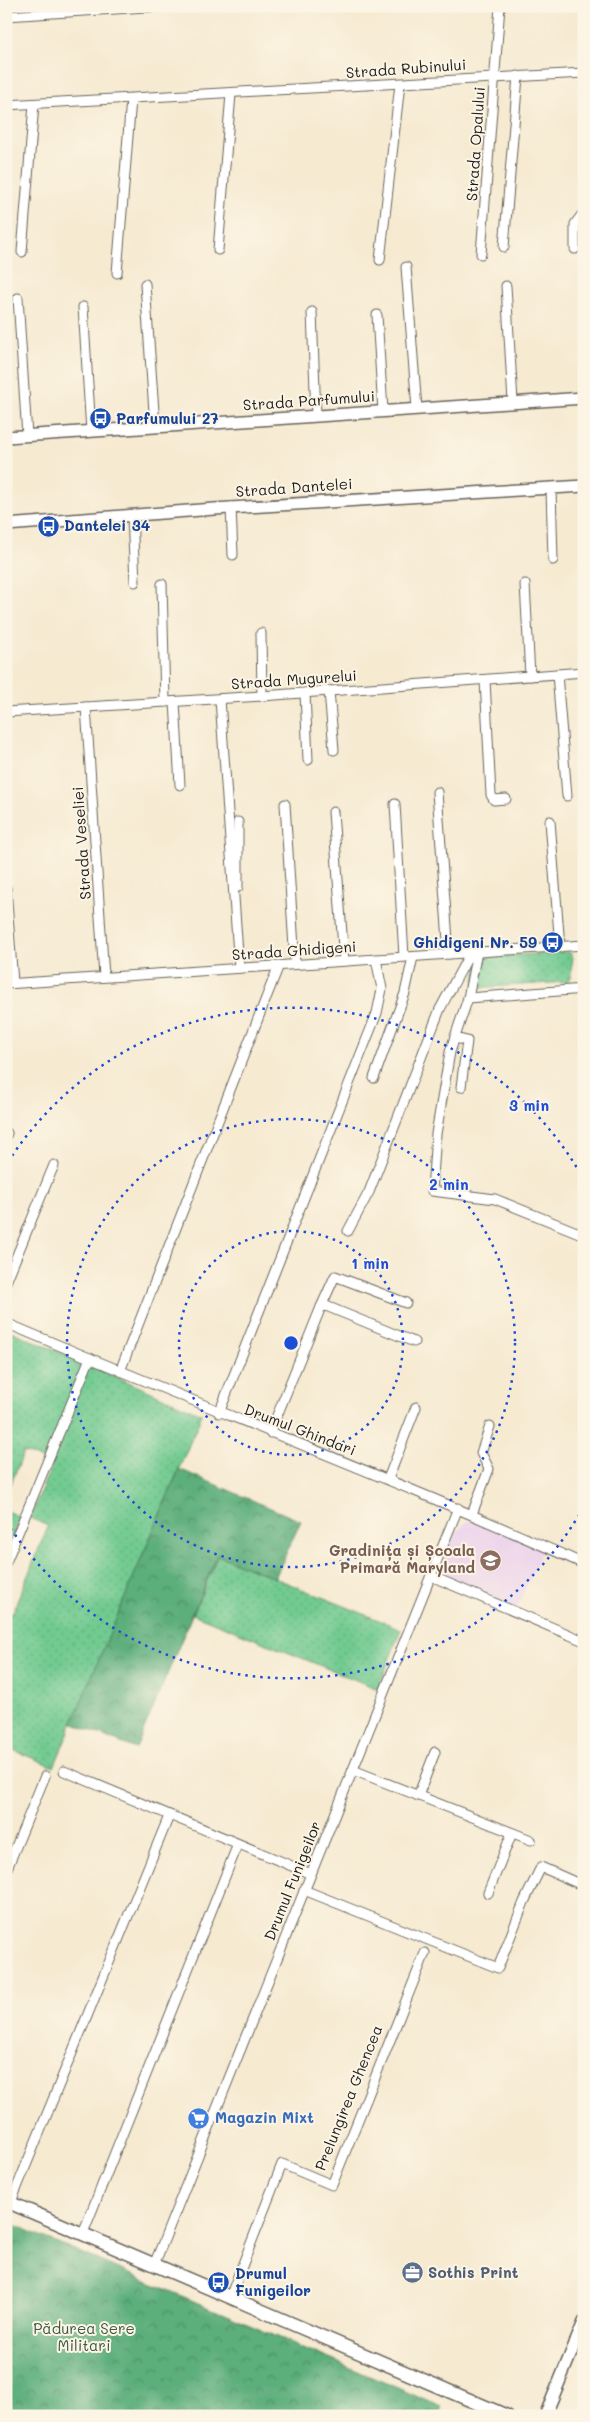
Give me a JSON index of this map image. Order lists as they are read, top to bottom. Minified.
{"streets":{"street":["Strada Rubinului","Strada Opalului","Strada Parfumului","Strada Dantelei","Strada Mugurelui","Strada Veseliei","Strada Ghidigeni","Drumul Ghindari","Drumul Funigeilor","Prelungirea Ghencea"]},"crossings":[["Strada Rubinului","Strada Opalului"],["Strada Mugurelui","Strada Veseliei"],["Strada Veseliei","Strada Ghidigeni"],["Drumul Ghindari","Drumul Funigeilor"]],"parks":["Pădurea Sere Militari"],"places":{"bus stop":["Parfumului 27","Dantelei 34","Ghidigeni Nr. 59","Drumul Funigeilor"],"school or university":["Gradinița și Școala Primară Maryland"],"supermarket":["Magazin Mixt"],"office":["Sothis Print"]},"rings":["3 min","2 min","1 min"]}
